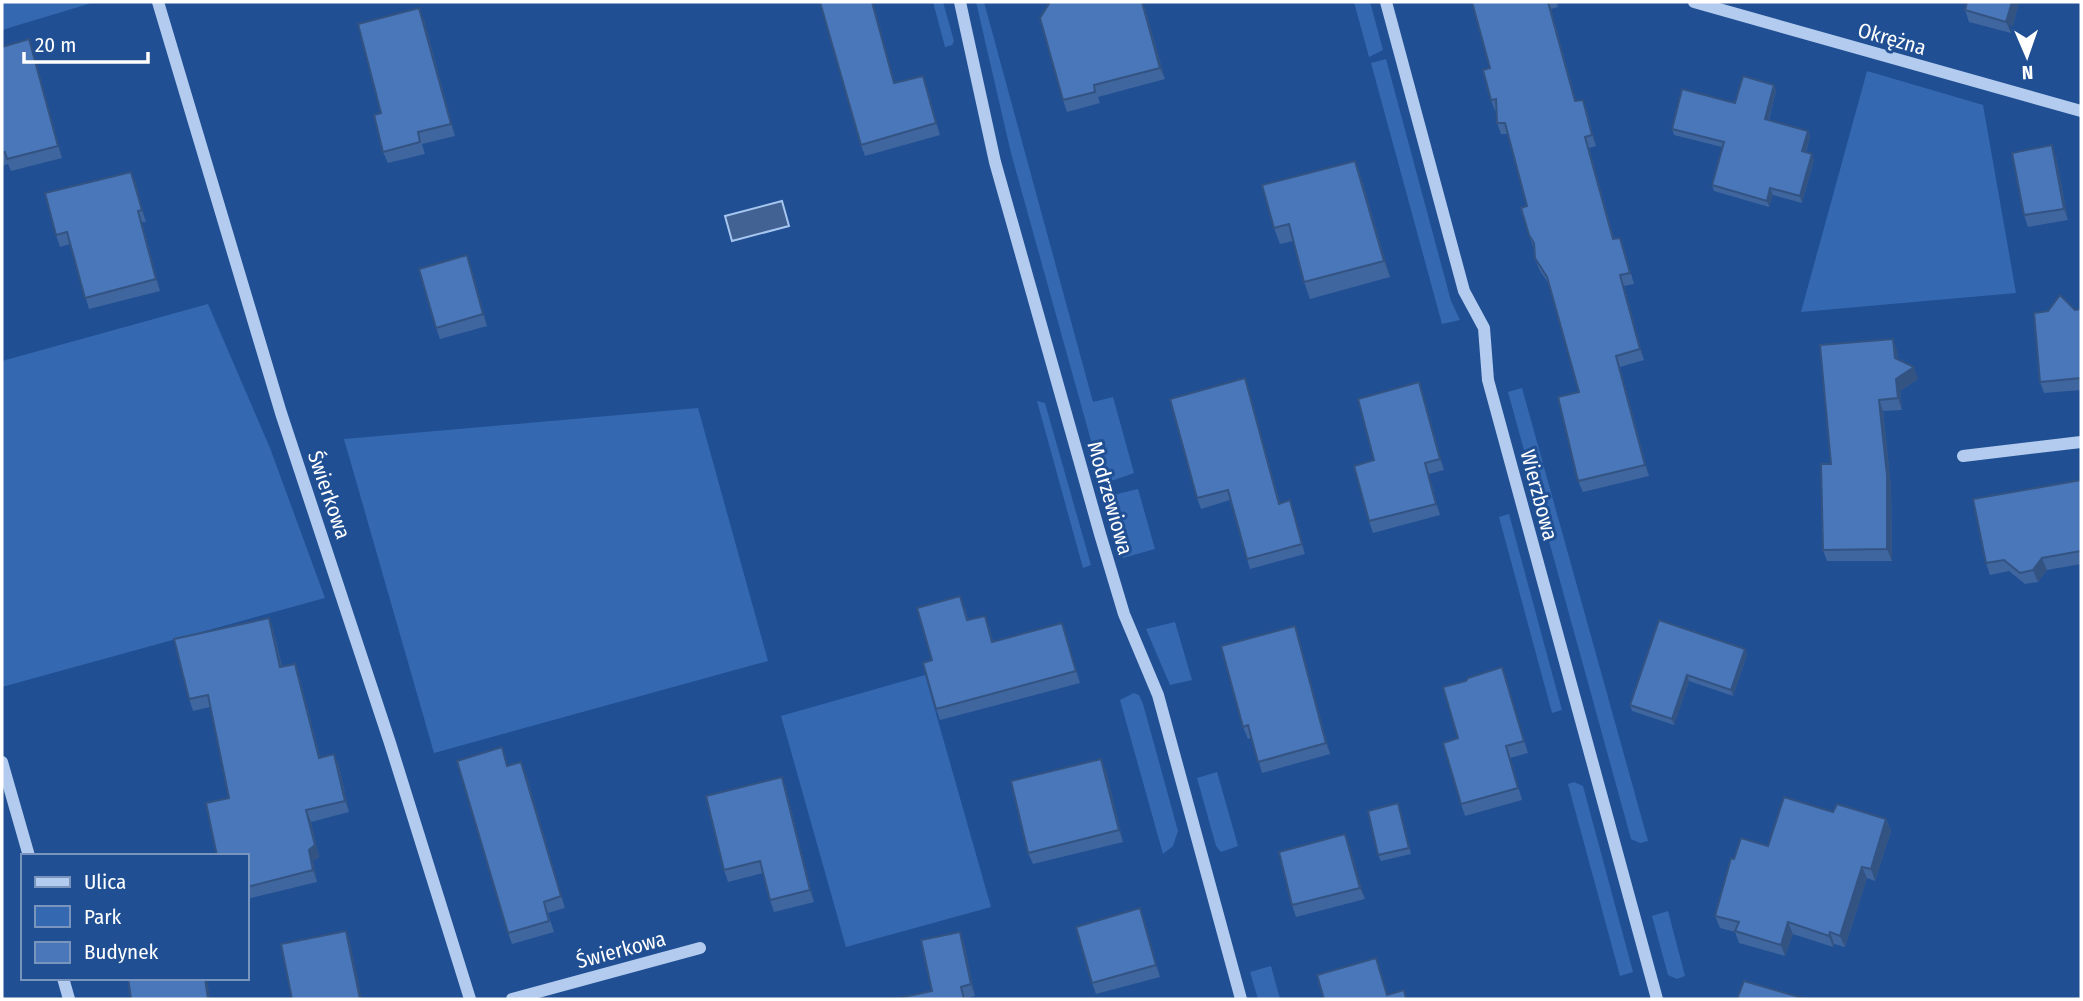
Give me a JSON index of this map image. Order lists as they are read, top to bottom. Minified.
{"streets":{"street":["Okrężna","Świerkowa","Wierzbowa","Modrzewiowa"]},"legend":["Ulica","Park","Budynek"],"scale_bar":"20 m","north":"bottom"}
